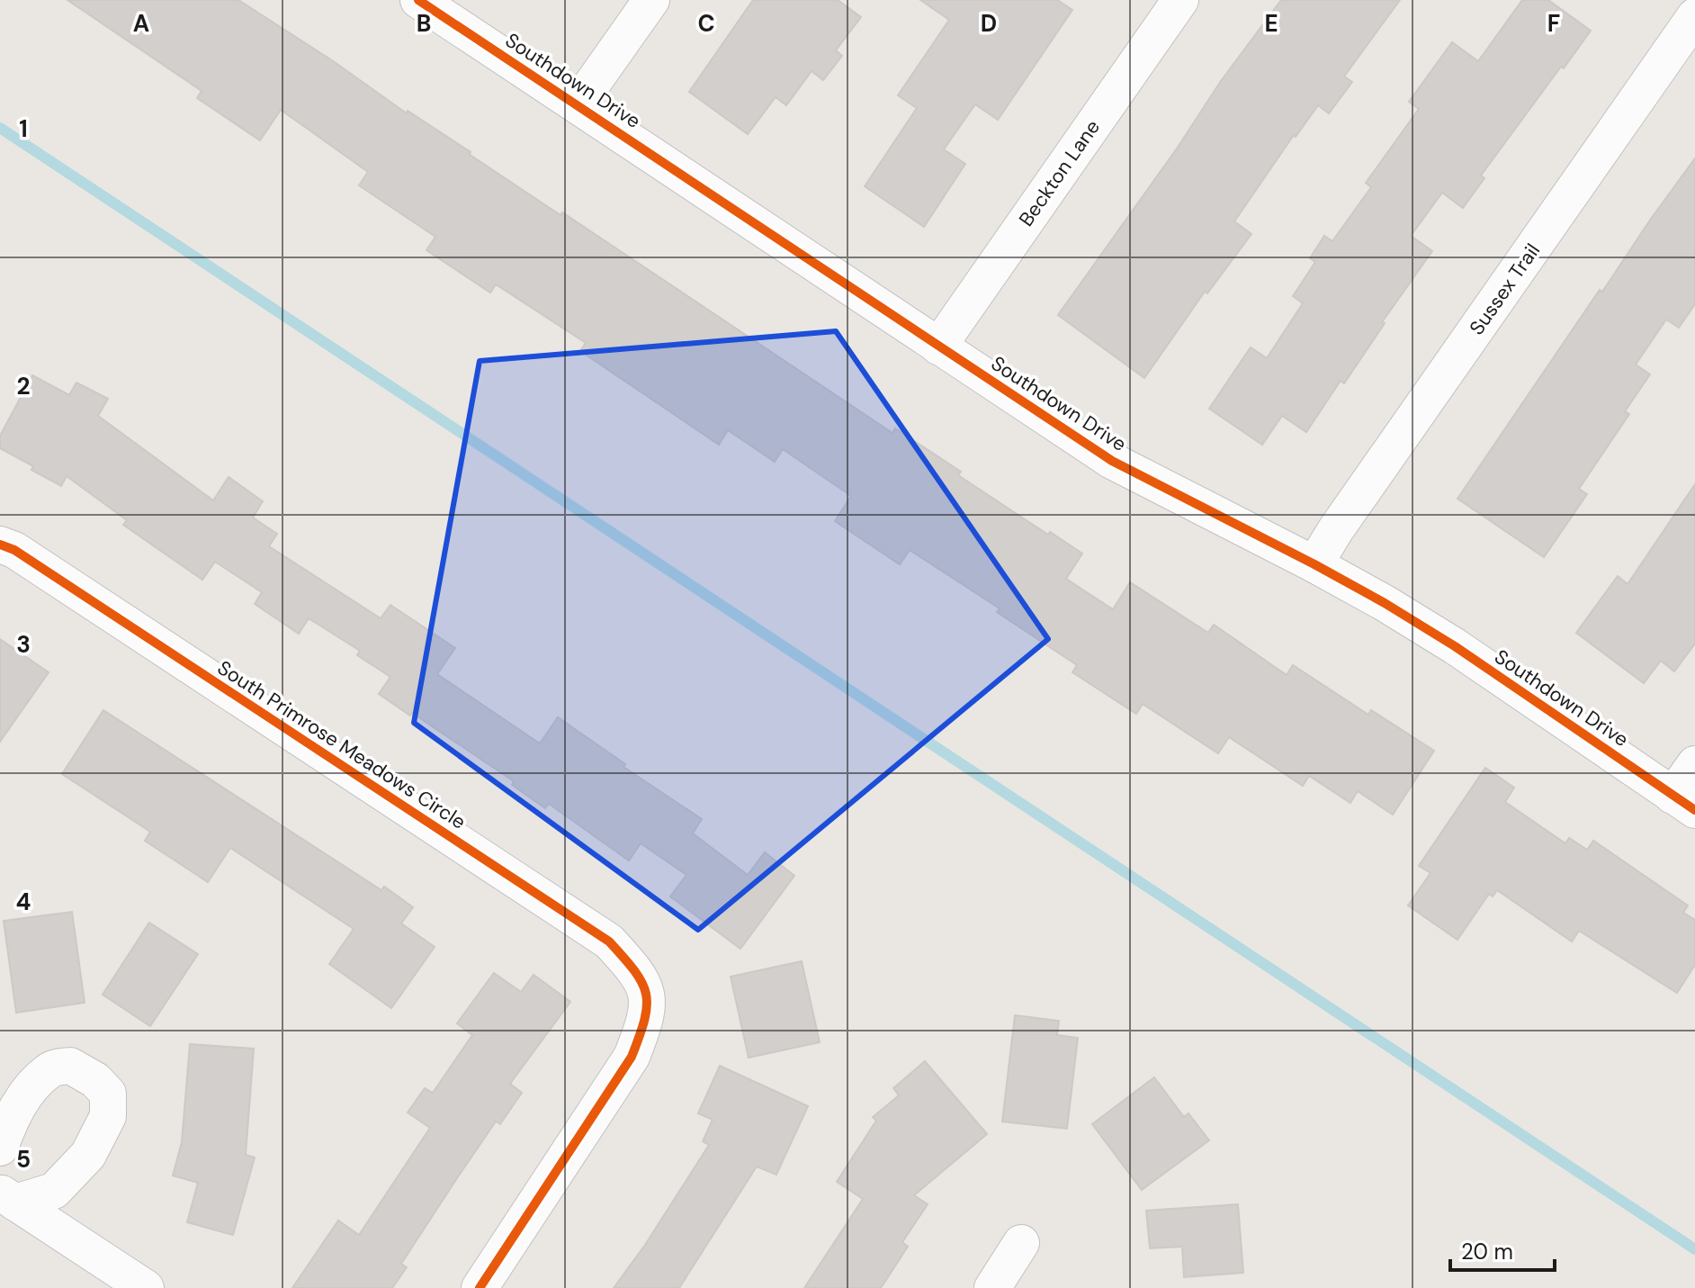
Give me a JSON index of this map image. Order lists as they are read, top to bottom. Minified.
{"streets":{"street":["Southdown Drive","Beckton Lane","Sussex Trail","South Primrose Meadows Circle"]},"crossings":[["Southdown Drive","Beckton Lane"],["Southdown Drive","Sussex Trail"]],"scale_bar":"20 m","grid":{"columns":["A","B","C","D","E","F"],"rows":["1","2","3","4","5"]}}
